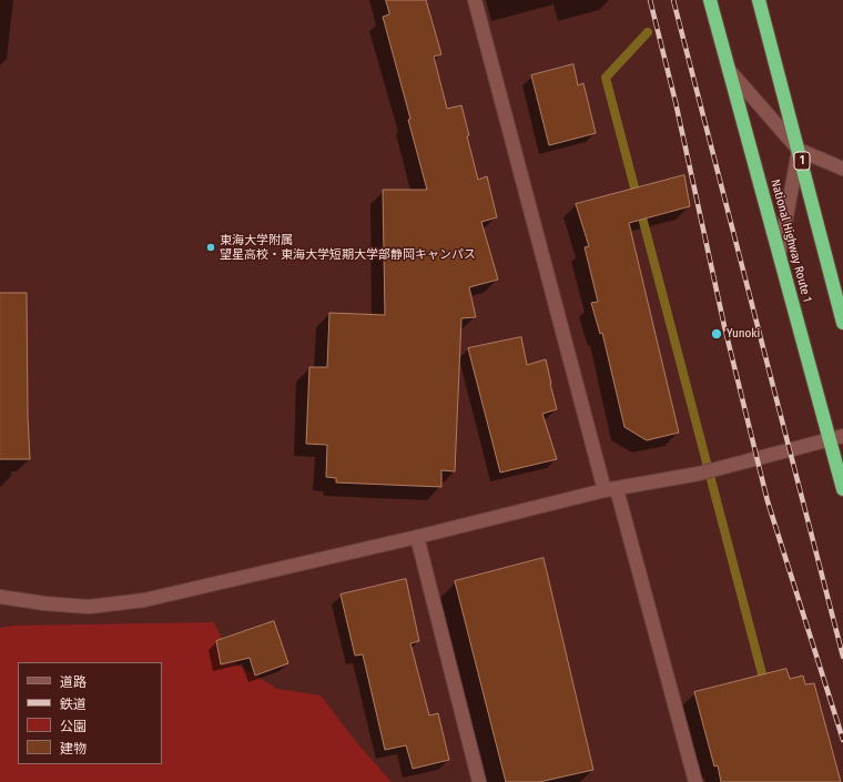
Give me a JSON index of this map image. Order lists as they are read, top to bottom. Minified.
{"streets":{"highway":["1","National Highway Route 1"]},"places":["東海大学附属 望星高校・東海大学短期大学部静岡キャンパス","Yunoki"],"legend":["道路","鉄道","公園","建物"]}
